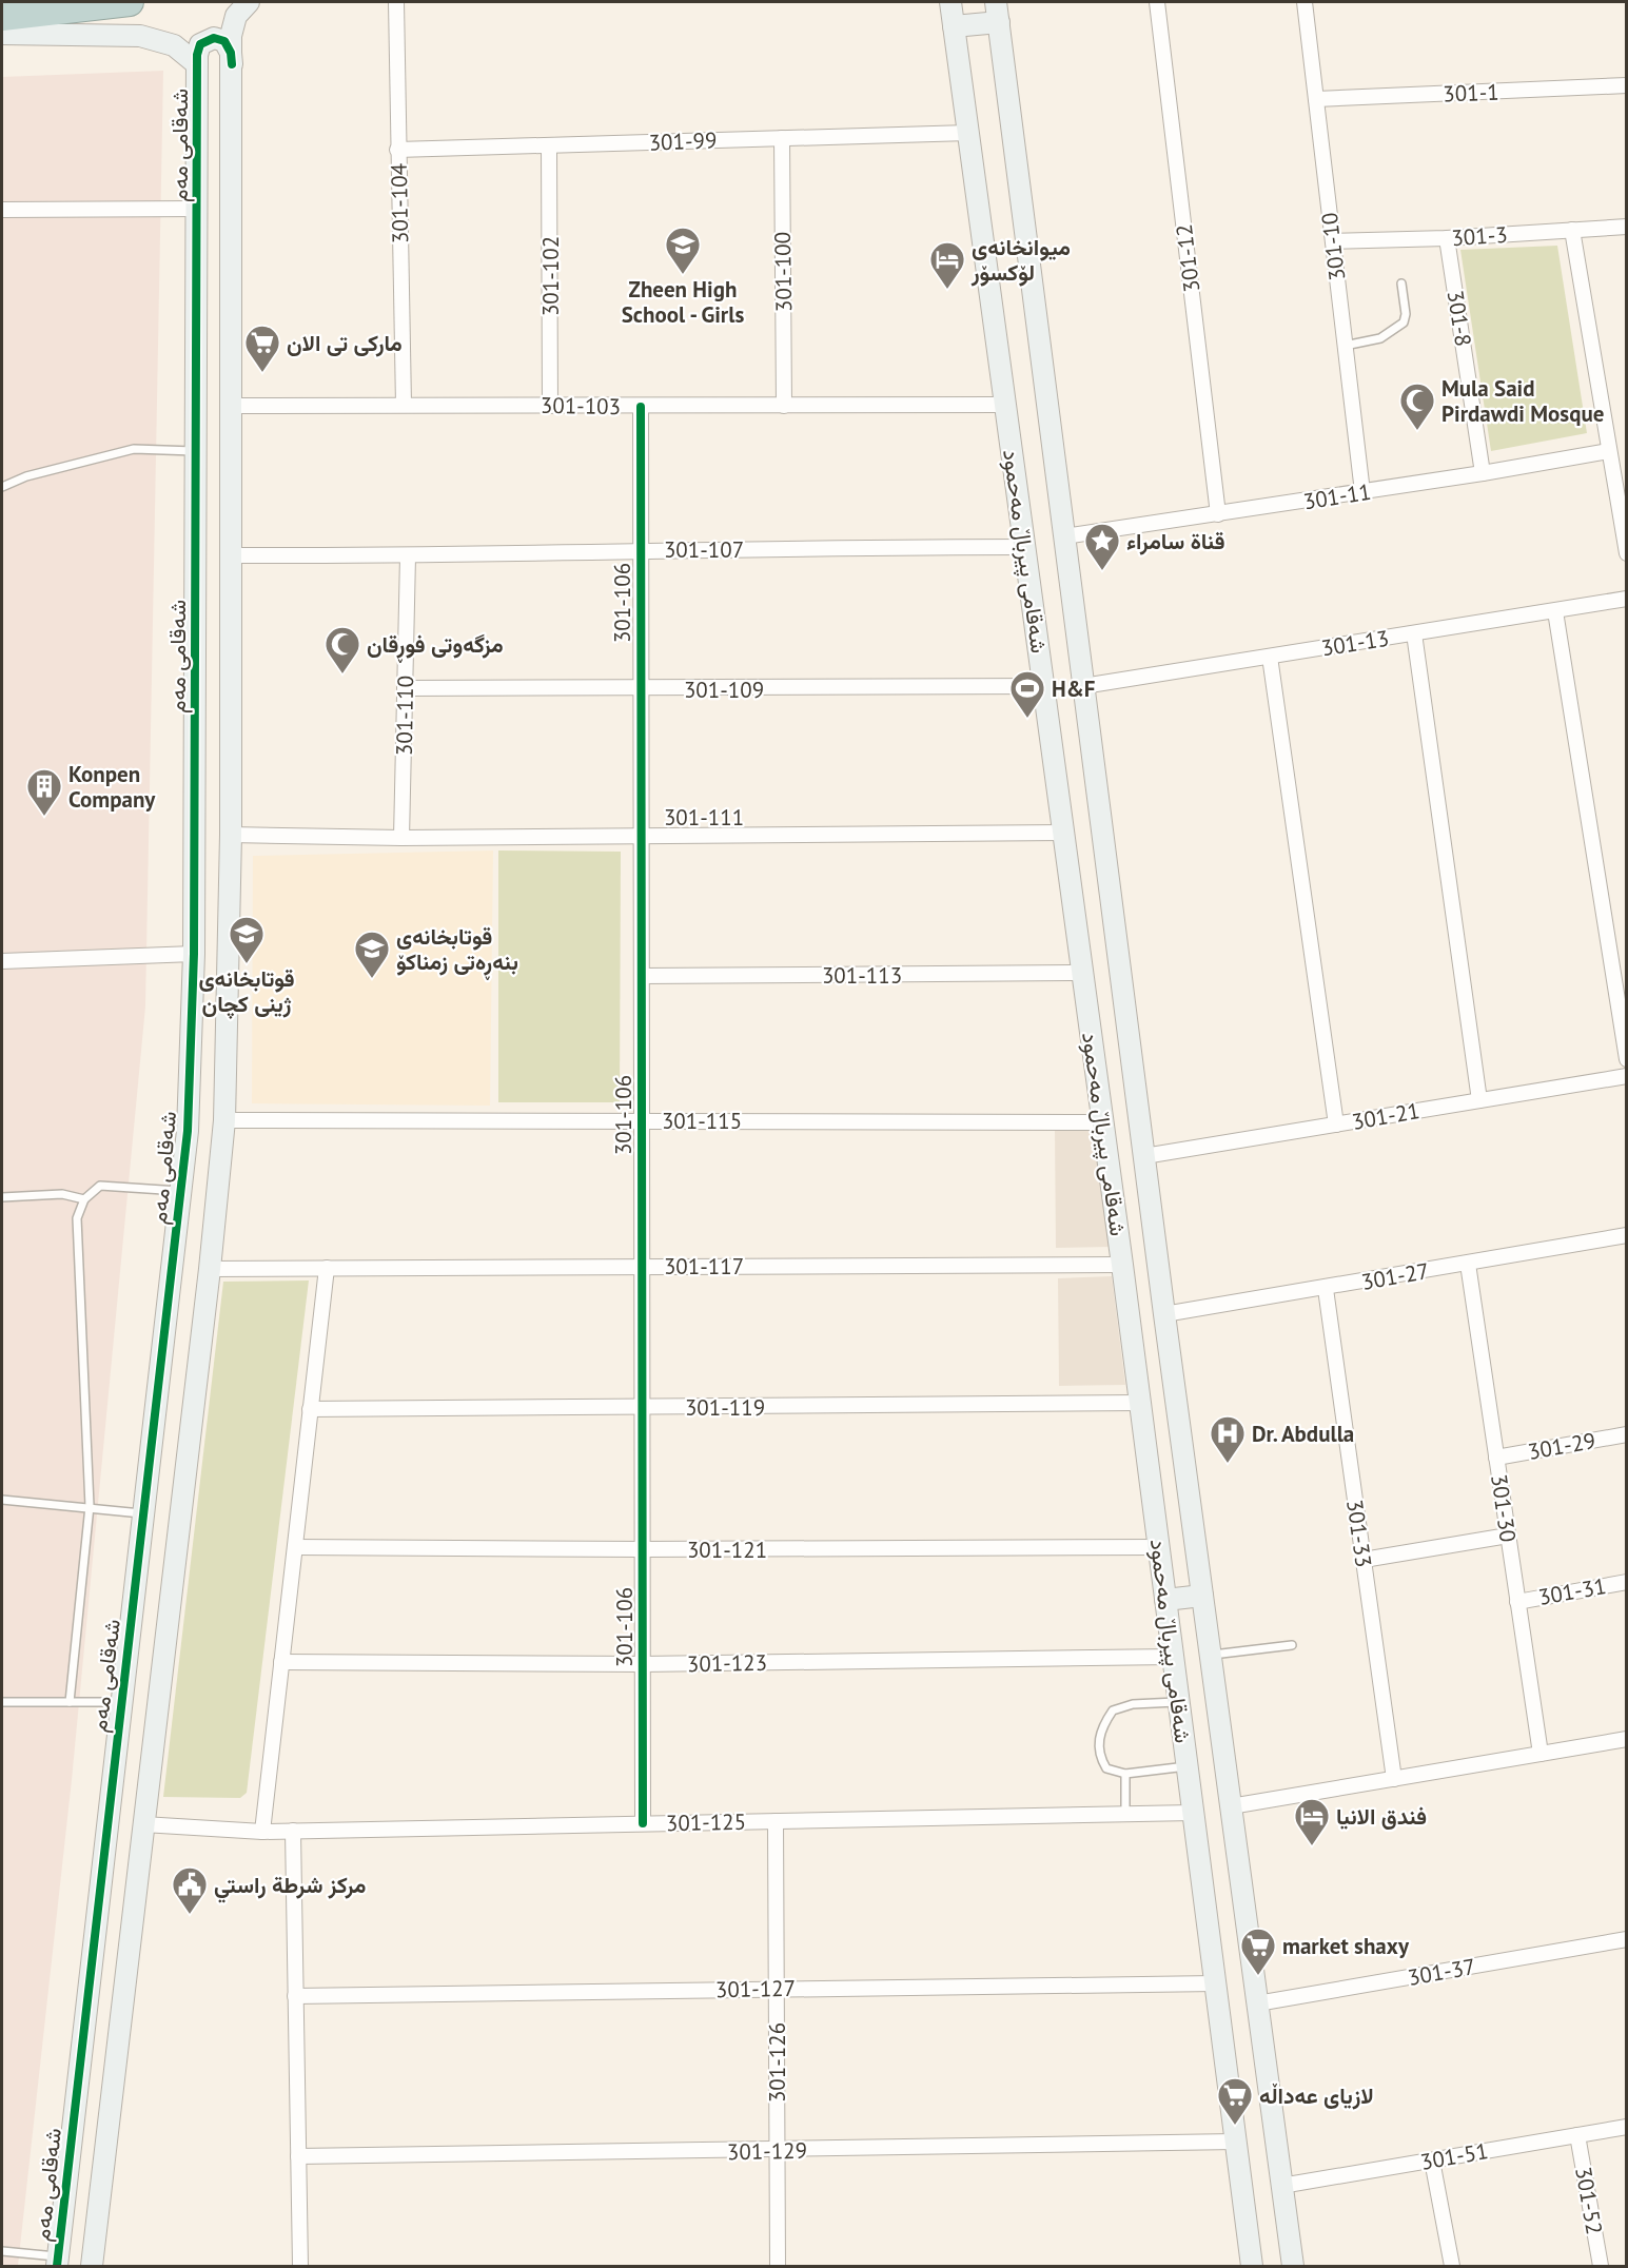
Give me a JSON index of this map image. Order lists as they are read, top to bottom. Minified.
{"streets":{"street":["301-1","301-99","شەقامی مەم","301-104","301-3","301-10","301-12","301-100","301-102","301-8","301-103","301-11","301-107","شەقامی پیرباڵ مەحمود","301-106","301-13","301-109","301-110","301-111","301-113","301-21","301-115","301-117","301-27","301-119","301-29","301-30","301-33","301-121","301-31","301-123","301-125","301-37","301-127","301-126","301-129","301-51","301-52"]},"crossings":[["301-1","301-10"],["301-99","301-104"],["301-99","301-100"],["301-99","301-102"],["301-99","شەقامی پیرباڵ مەحمود"],["301-104","301-103"],["301-3","301-10"],["301-3","301-8"],["301-10","301-11"],["301-12","301-11"],["301-100","301-103"],["301-102","301-103"],["301-8","301-11"],["301-103","شەقامی پیرباڵ مەحمود"],["301-103","301-106"],["301-11","شەقامی پیرباڵ مەحمود"],["301-107","شەقامی پیرباڵ مەحمود"],["301-107","301-106"],["301-107","301-110"],["شەقامی پیرباڵ مەحمود","301-13"],["شەقامی پیرباڵ مەحمود","301-109"],["شەقامی پیرباڵ مەحمود","301-111"],["شەقامی پیرباڵ مەحمود","301-113"],["شەقامی پیرباڵ مەحمود","301-21"],["شەقامی پیرباڵ مەحمود","301-115"],["شەقامی پیرباڵ مەحمود","301-117"],["شەقامی پیرباڵ مەحمود","301-27"],["شەقامی پیرباڵ مەحمود","301-119"],["شەقامی پیرباڵ مەحمود","301-121"],["شەقامی پیرباڵ مەحمود","301-123"],["شەقامی پیرباڵ مەحمود","301-125"],["شەقامی پیرباڵ مەحمود","301-37"],["شەقامی پیرباڵ مەحمود","301-127"],["شەقامی پیرباڵ مەحمود","301-129"],["شەقامی پیرباڵ مەحمود","301-51"],["301-106","301-109"],["301-106","301-111"],["301-106","301-113"],["301-106","301-115"],["301-106","301-117"],["301-106","301-119"],["301-106","301-121"],["301-106","301-123"],["301-106","301-125"],["301-109","301-110"],["301-110","301-111"],["301-27","301-30"],["301-27","301-33"],["301-29","301-30"],["301-30","301-31"],["301-125","301-126"],["301-127","301-126"],["301-126","301-129"],["301-51","301-52"]],"places":{"school or university":["Zheen High School - Girls","قوتابخانەی ژینی کچان","قوتابخانەی بنەڕەتی زمناکۆ"],"hotel":["میوانخانەی لۆکسۆر","فندق الانيا"],"supermarket":["مارکی تی الان","market shaxy","لازیای عەداڵە"],"mosque":["Mula Said Pirdawdi Mosque","مزگەوتی فوڕقان"],"place":["قناة سامراء"],"sports":["H&F"],"building":["Konpen Company"],"hospital":["Dr. Abdulla"],"public building":["مركز شرطة راستي"]}}
